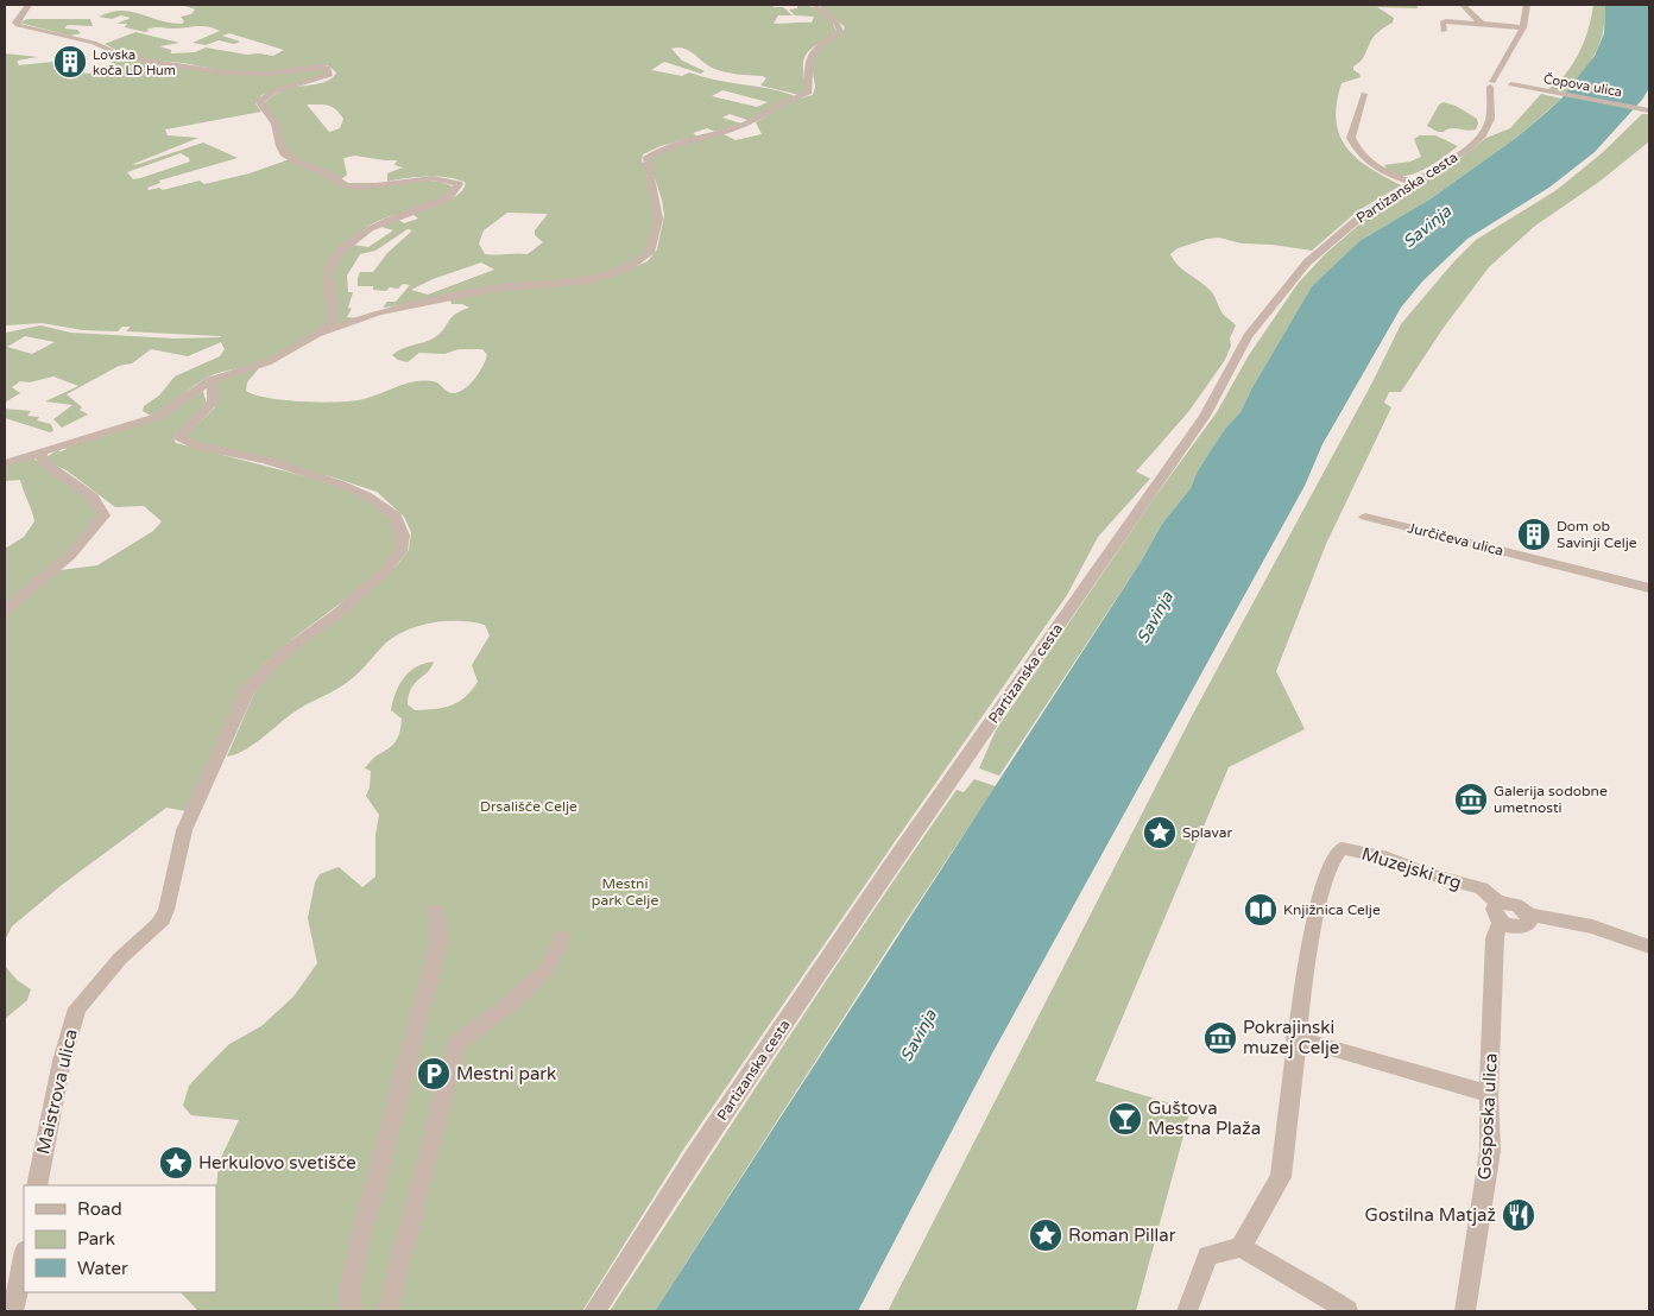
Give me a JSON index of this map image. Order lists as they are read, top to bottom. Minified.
{"streets":{"street":["Čopova ulica","Partizanska cesta","Jurčičeva ulica","Muzejski trg","Maistrova ulica","Gosposka ulica"]},"crossings":[["Čopova ulica","Partizanska cesta"],["Muzejski trg","Gosposka ulica"]],"water":["Savinja"],"parks":["Drsališče Celje","Mestni park Celje"],"places":{"building":["Lovska koča LD Hum","Dom ob Savinji Celje"],"museum":["Galerija sodobne umetnosti","Pokrajinski muzej Celje"],"place":["Splavar","Herkulovo svetišče","Roman Pillar"],"library":["Knjižnica Celje"],"parking":["Mestni park"],"bar":["Guštova Mestna Plaža"],"restaurant":["Gostilna Matjaž"]},"legend":["Road","Park","Water"]}
